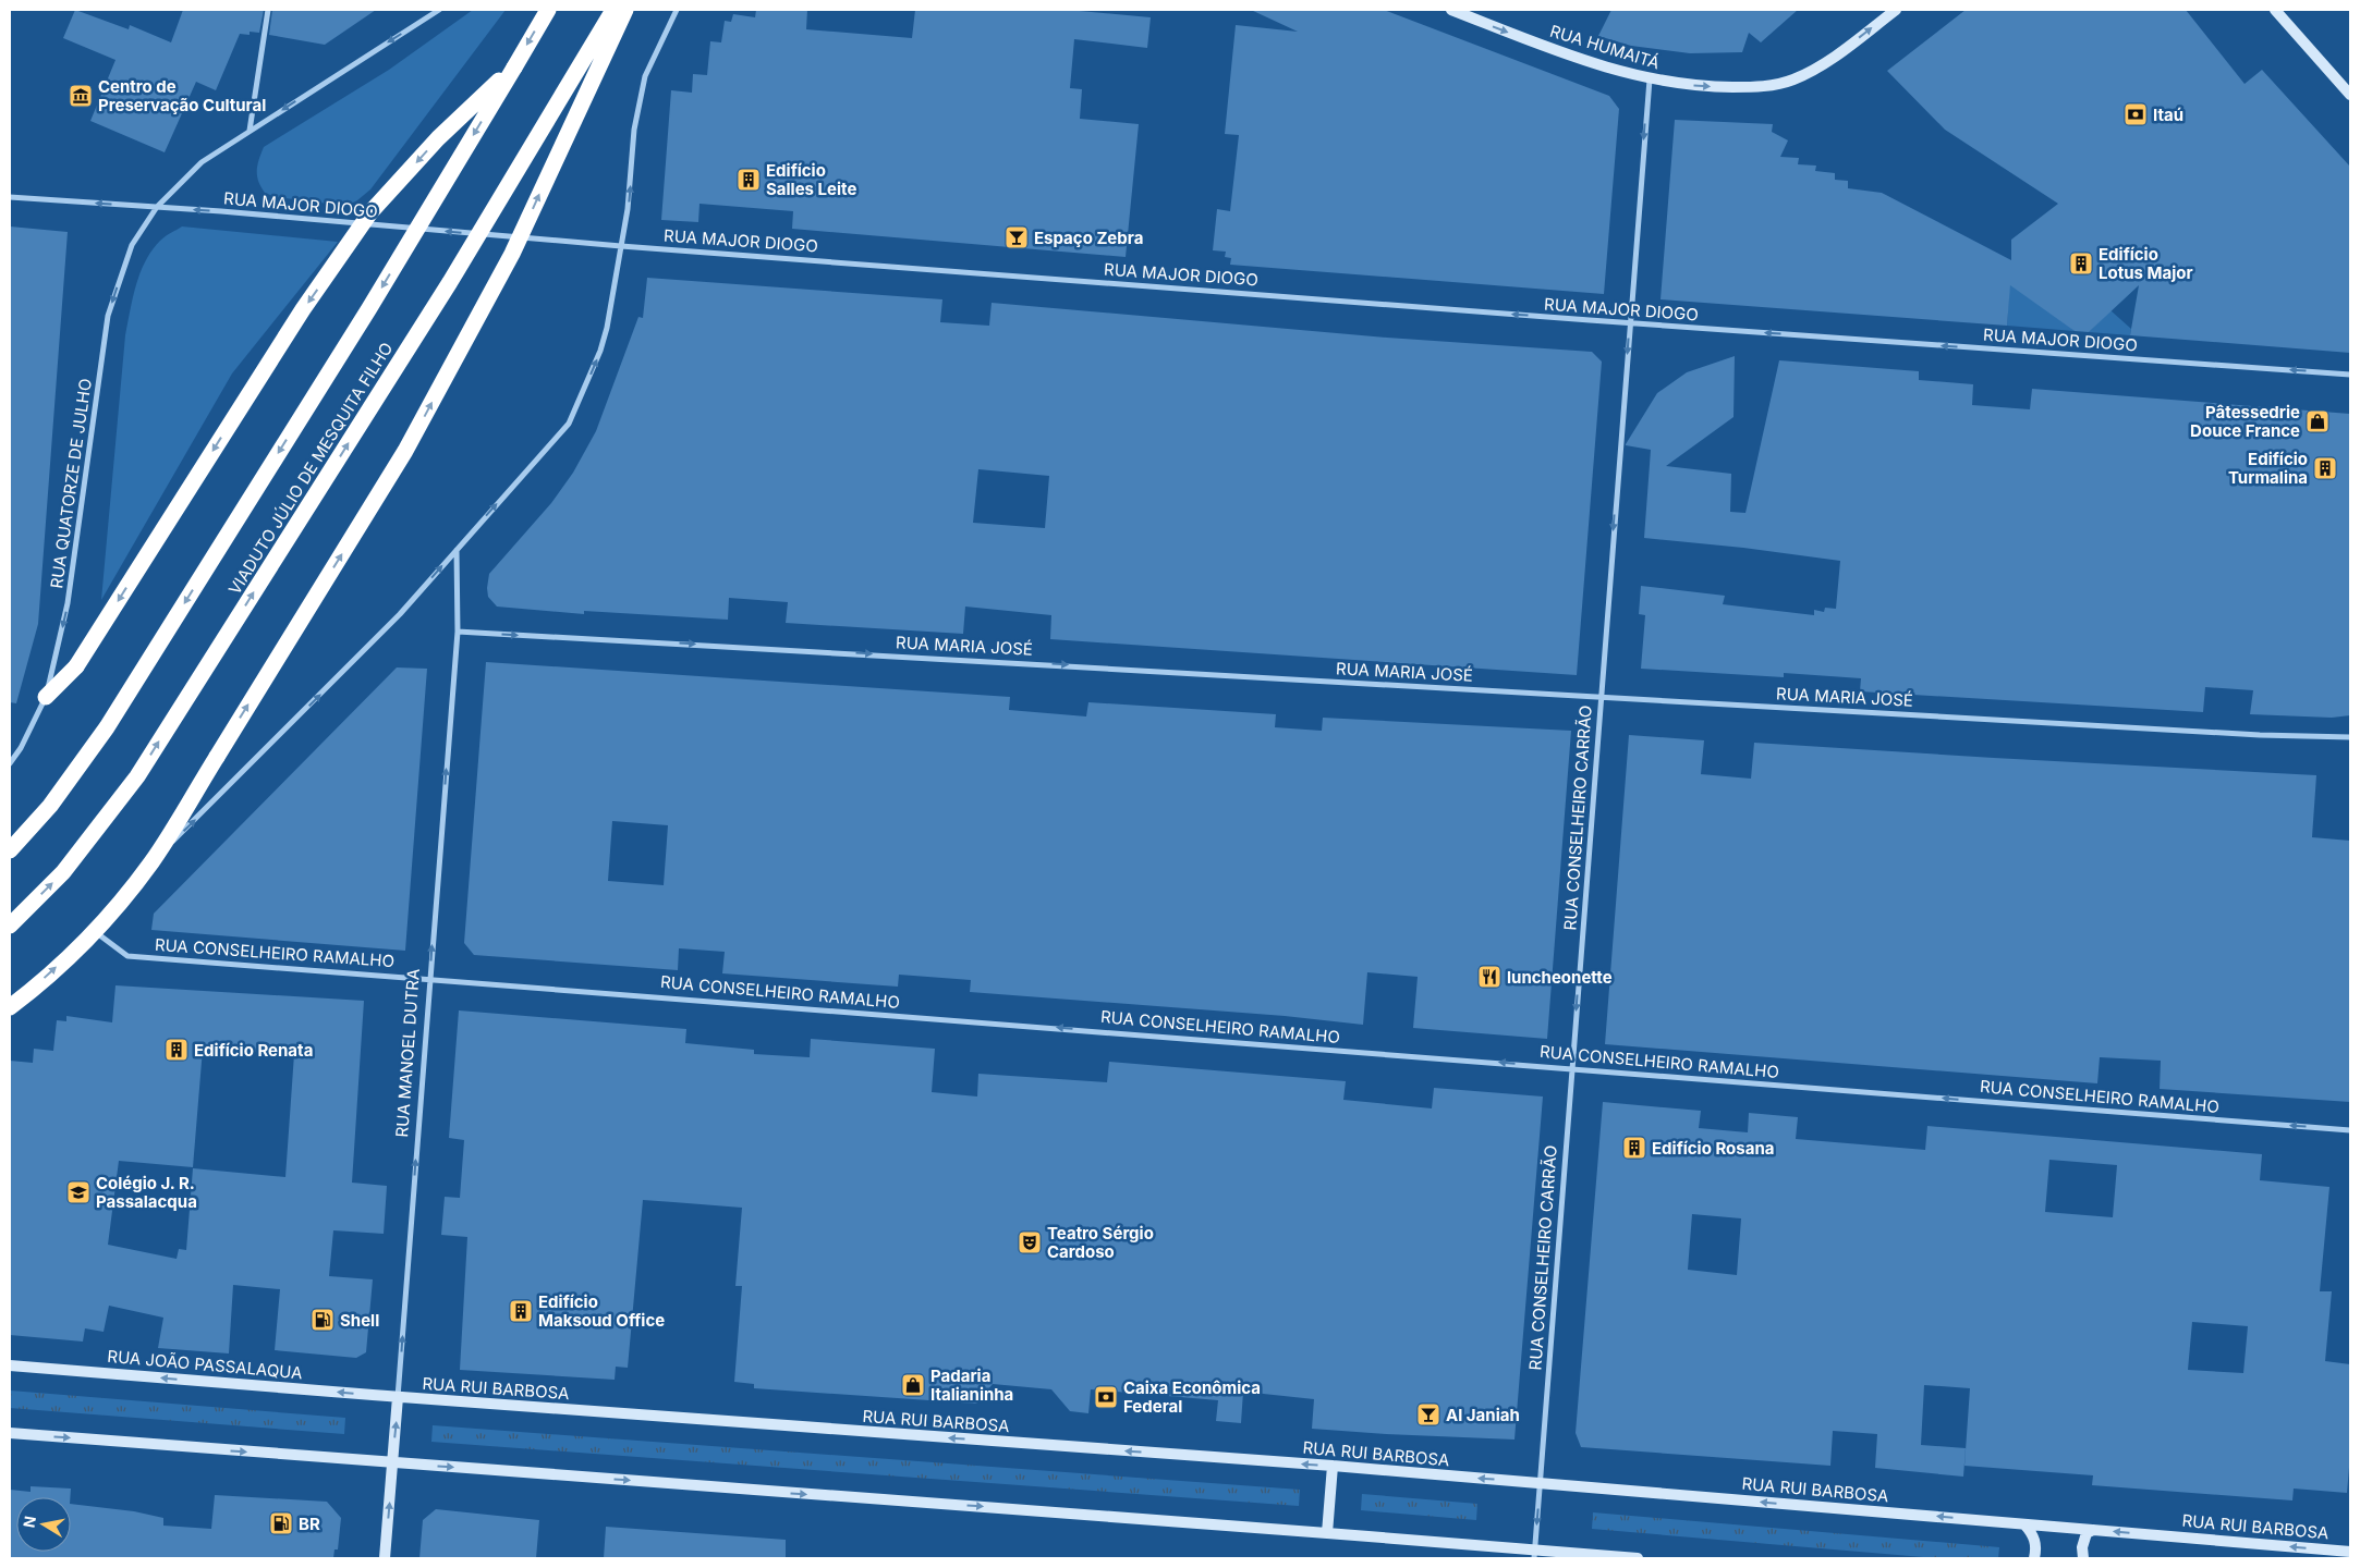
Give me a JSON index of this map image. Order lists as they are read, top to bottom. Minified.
{"streets":{"highway":["VIADUTO JÚLIO DE MESQUITA FILHO"],"main road":["RUA HUMAITÁ","RUA MANOEL DUTRA","RUA JOÃO PASSALAQUA","RUA RUI BARBOSA"],"street":["RUA MAJOR DIOGO","RUA QUATORZE DE JULHO","RUA MARIA JOSÉ","RUA CONSELHEIRO CARRÃO","RUA CONSELHEIRO RAMALHO"]},"crossings":[["RUA HUMAITÁ","RUA CONSELHEIRO CARRÃO"],["RUA MAJOR DIOGO","RUA QUATORZE DE JULHO"],["RUA MAJOR DIOGO","RUA CONSELHEIRO CARRÃO"],["RUA MARIA JOSÉ","RUA CONSELHEIRO CARRÃO"],["RUA MARIA JOSÉ","RUA MANOEL DUTRA"],["RUA CONSELHEIRO CARRÃO","RUA CONSELHEIRO RAMALHO"],["RUA CONSELHEIRO CARRÃO","RUA RUI BARBOSA"],["RUA CONSELHEIRO RAMALHO","RUA MANOEL DUTRA"],["RUA MANOEL DUTRA","RUA JOÃO PASSALAQUA"],["RUA MANOEL DUTRA","RUA RUI BARBOSA"],["RUA JOÃO PASSALAQUA","RUA RUI BARBOSA"]],"one_way":["RUA HUMAITÁ","RUA MAJOR DIOGO","RUA QUATORZE DE JULHO","RUA MARIA JOSÉ","RUA CONSELHEIRO CARRÃO","RUA CONSELHEIRO RAMALHO","RUA MANOEL DUTRA"],"places":{"museum":["Centro de Preservação Cultural"],"bank":["Itaú","Caixa Econômica Federal"],"building":["Edifício Salles Leite","Edifício Lotus Major","Edifício Turmalina","Edifício Renata","Edifício Rosana","Edifício Maksoud Office"],"bar":["Espaço Zebra","Al Janiah"],"shop":["Pâtessedrie Douce France","Padaria Italianinha"],"restaurant":["luncheonette"],"school or university":["Colégio J. R. Passalacqua"],"theatre":["Teatro Sérgio Cardoso"],"fuel station":["Shell","BR"]},"north":"left"}
